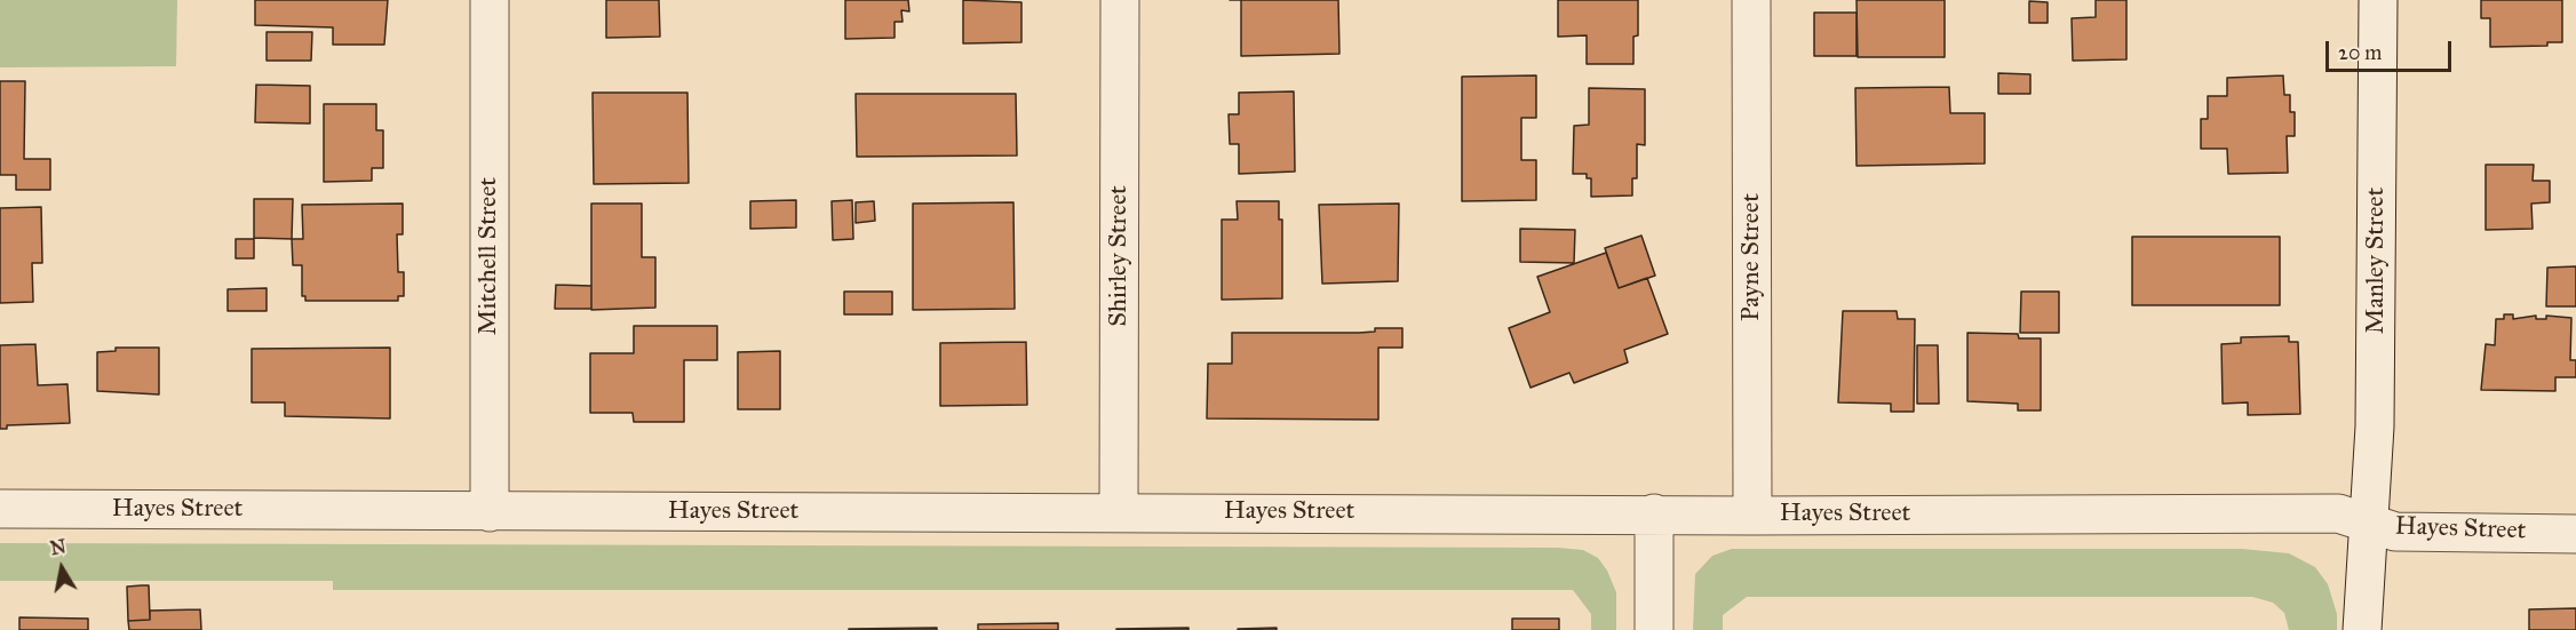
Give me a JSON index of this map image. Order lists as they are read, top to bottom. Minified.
{"streets":{"street":["Mitchell Street","Shirley Street","Payne Street","Manley Street","Hayes Street"]},"crossings":[["Mitchell Street","Hayes Street"],["Shirley Street","Hayes Street"],["Payne Street","Hayes Street"],["Manley Street","Hayes Street"]],"scale_bar":"20 m","north":"top"}
